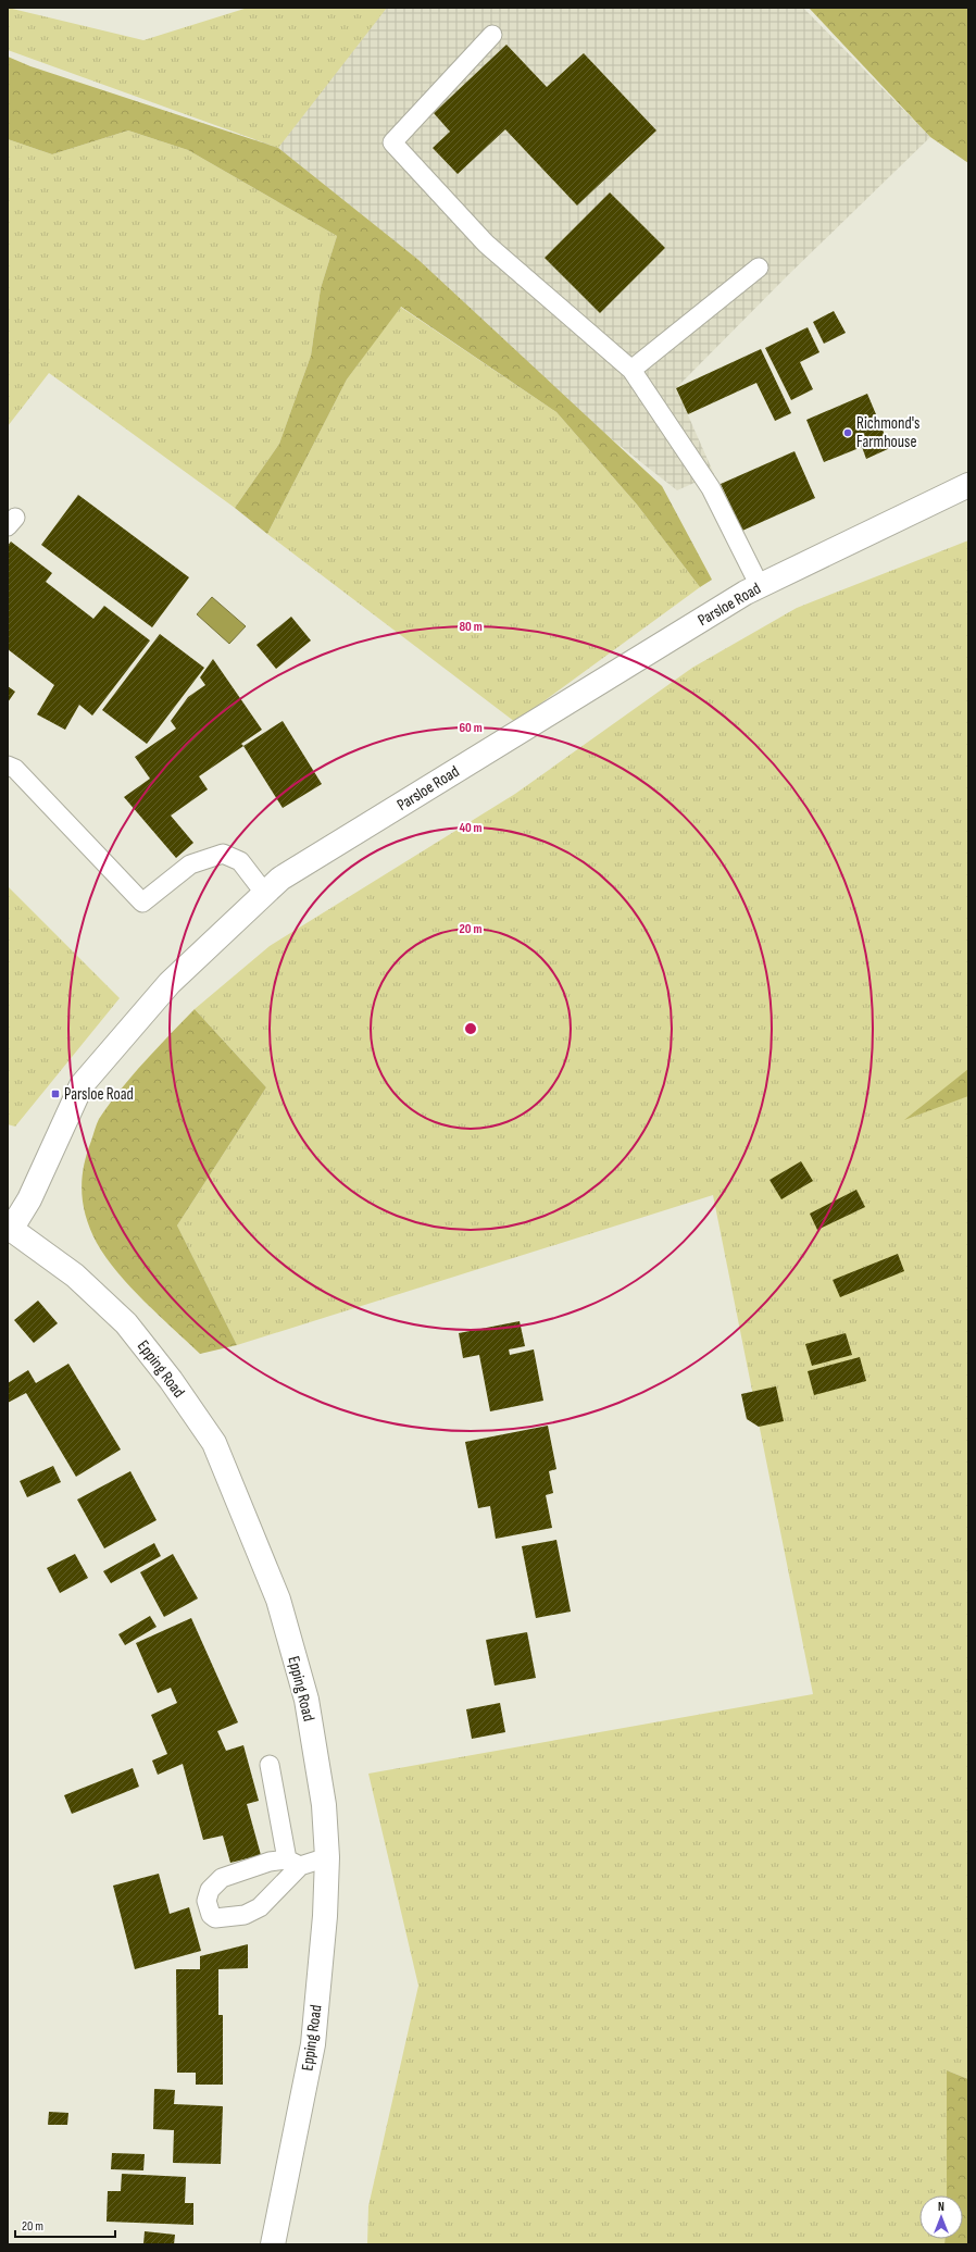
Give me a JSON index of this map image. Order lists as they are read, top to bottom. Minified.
{"streets":{"street":["Parsloe Road","Epping Road"]},"crossings":[["Parsloe Road","Epping Road"]],"places":{"other":["Richmond's Farmhouse"],"transit":["Parsloe Road"]},"scale_bar":"20 m","north":"top","rings":["80 m","60 m","40 m","20 m"]}
